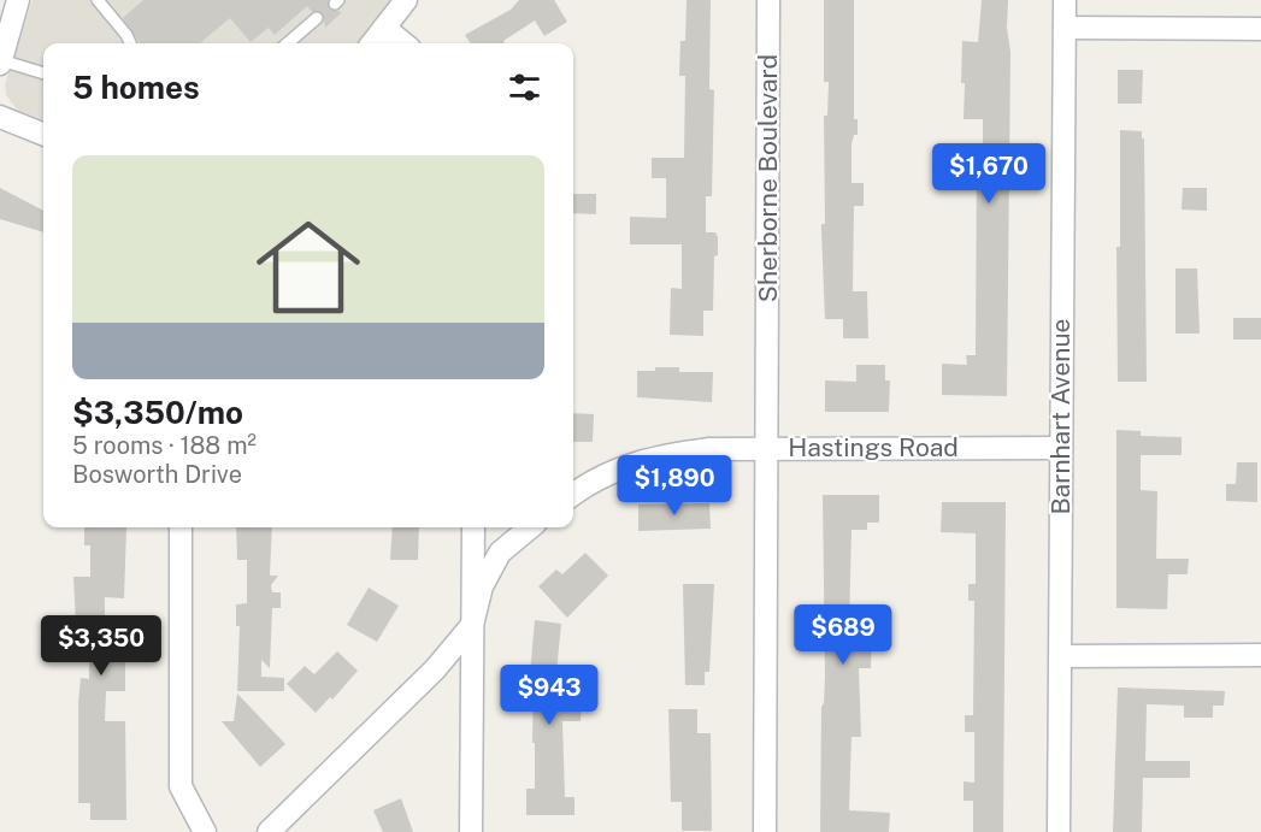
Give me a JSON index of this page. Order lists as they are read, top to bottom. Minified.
{"streets":{"street":["Sherborne Boulevard","Barnhart Avenue","Hastings Road"]},"crossings":[["Sherborne Boulevard","Hastings Road"],["Barnhart Avenue","Hastings Road"]],"page":{"heading":"5 homes","list":[{"name":"$3,350/mo","note":"5 rooms · 188 m² · Bosworth Drive"}],"price":["$1,670","$1,890","$689","$3,350","$943"]}}
